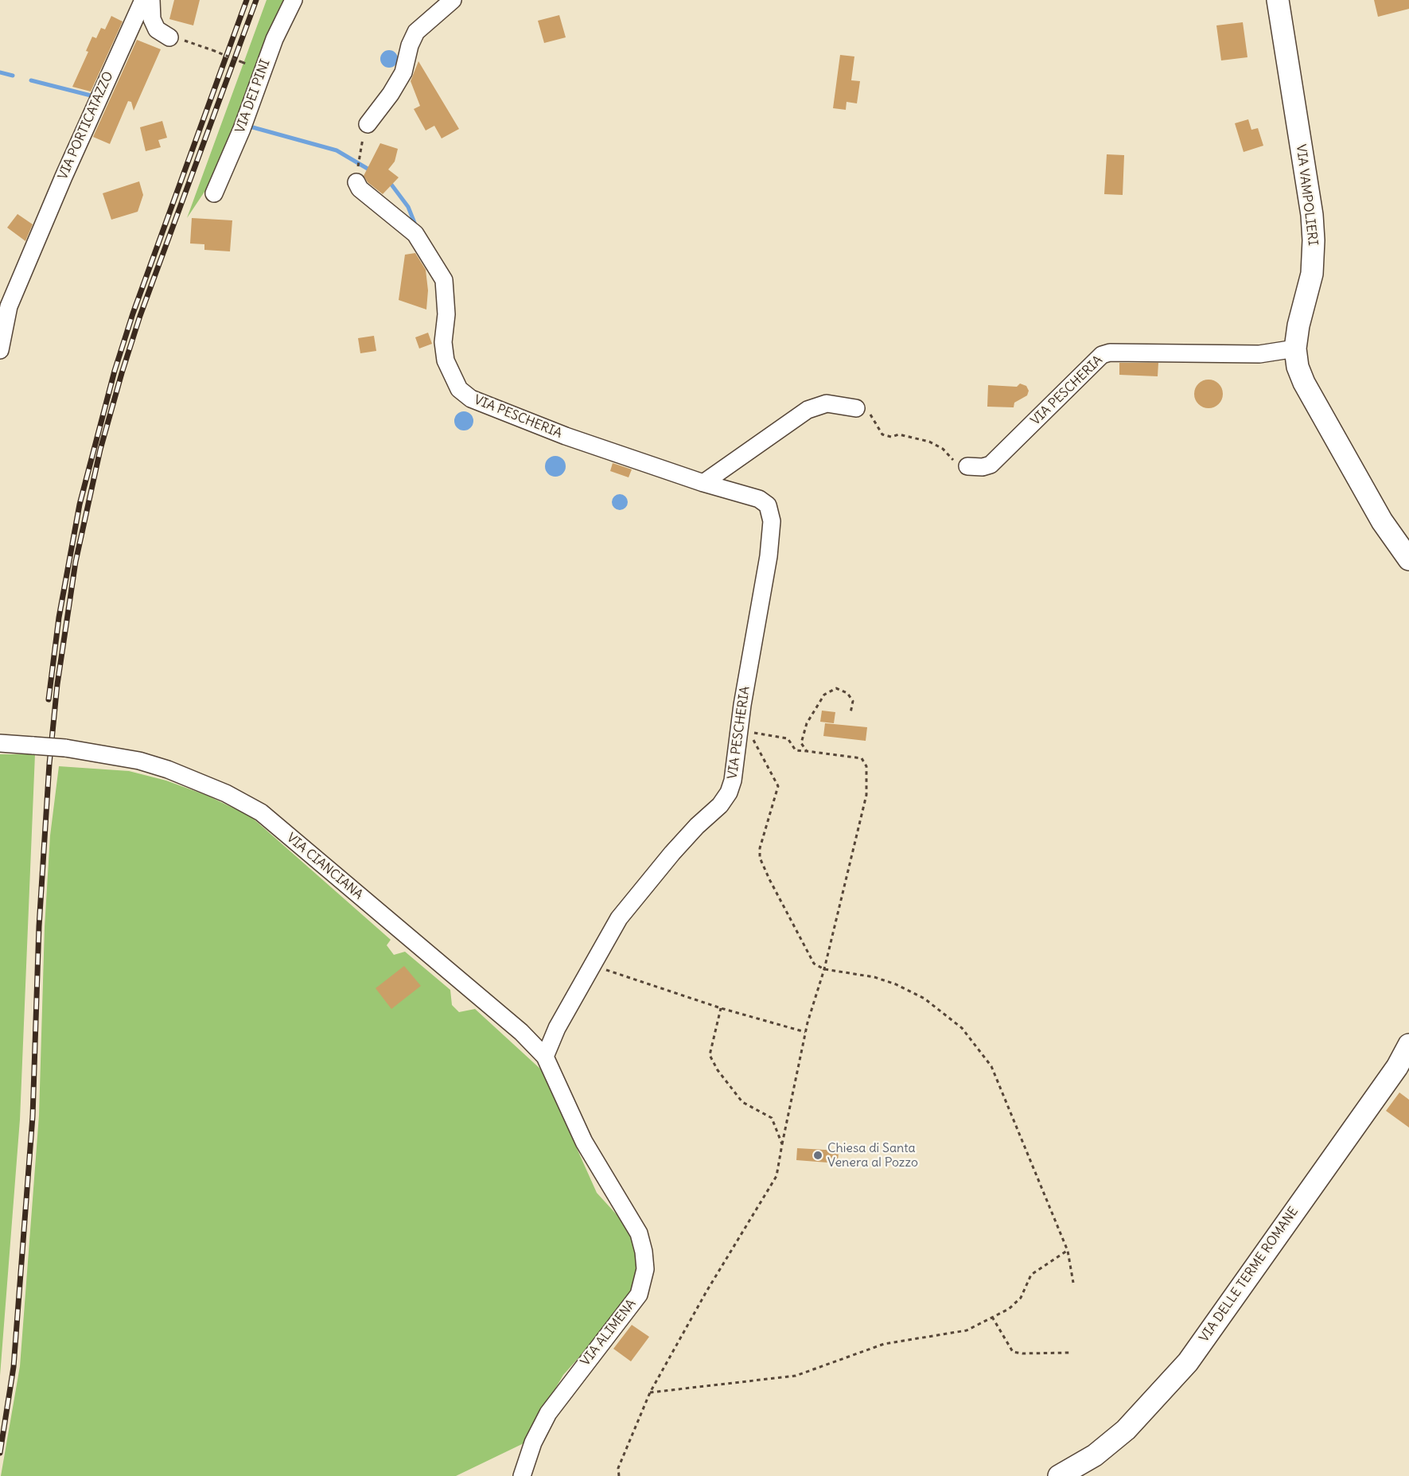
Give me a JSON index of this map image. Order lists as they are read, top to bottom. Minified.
{"streets":{"street":["VIA DEI PINI","VIA PORTICATAZZO","VIA VAMPOLIERI","VIA PESCHERIA","VIA CIANCIANA","VIA DELLE TERME ROMANE","VIA ALIMENA"]},"crossings":[["VIA VAMPOLIERI","VIA PESCHERIA"],["VIA PESCHERIA","VIA CIANCIANA"],["VIA PESCHERIA","VIA ALIMENA"],["VIA CIANCIANA","VIA ALIMENA"]],"places":["Chiesa di Santa Venera al Pozzo"]}
